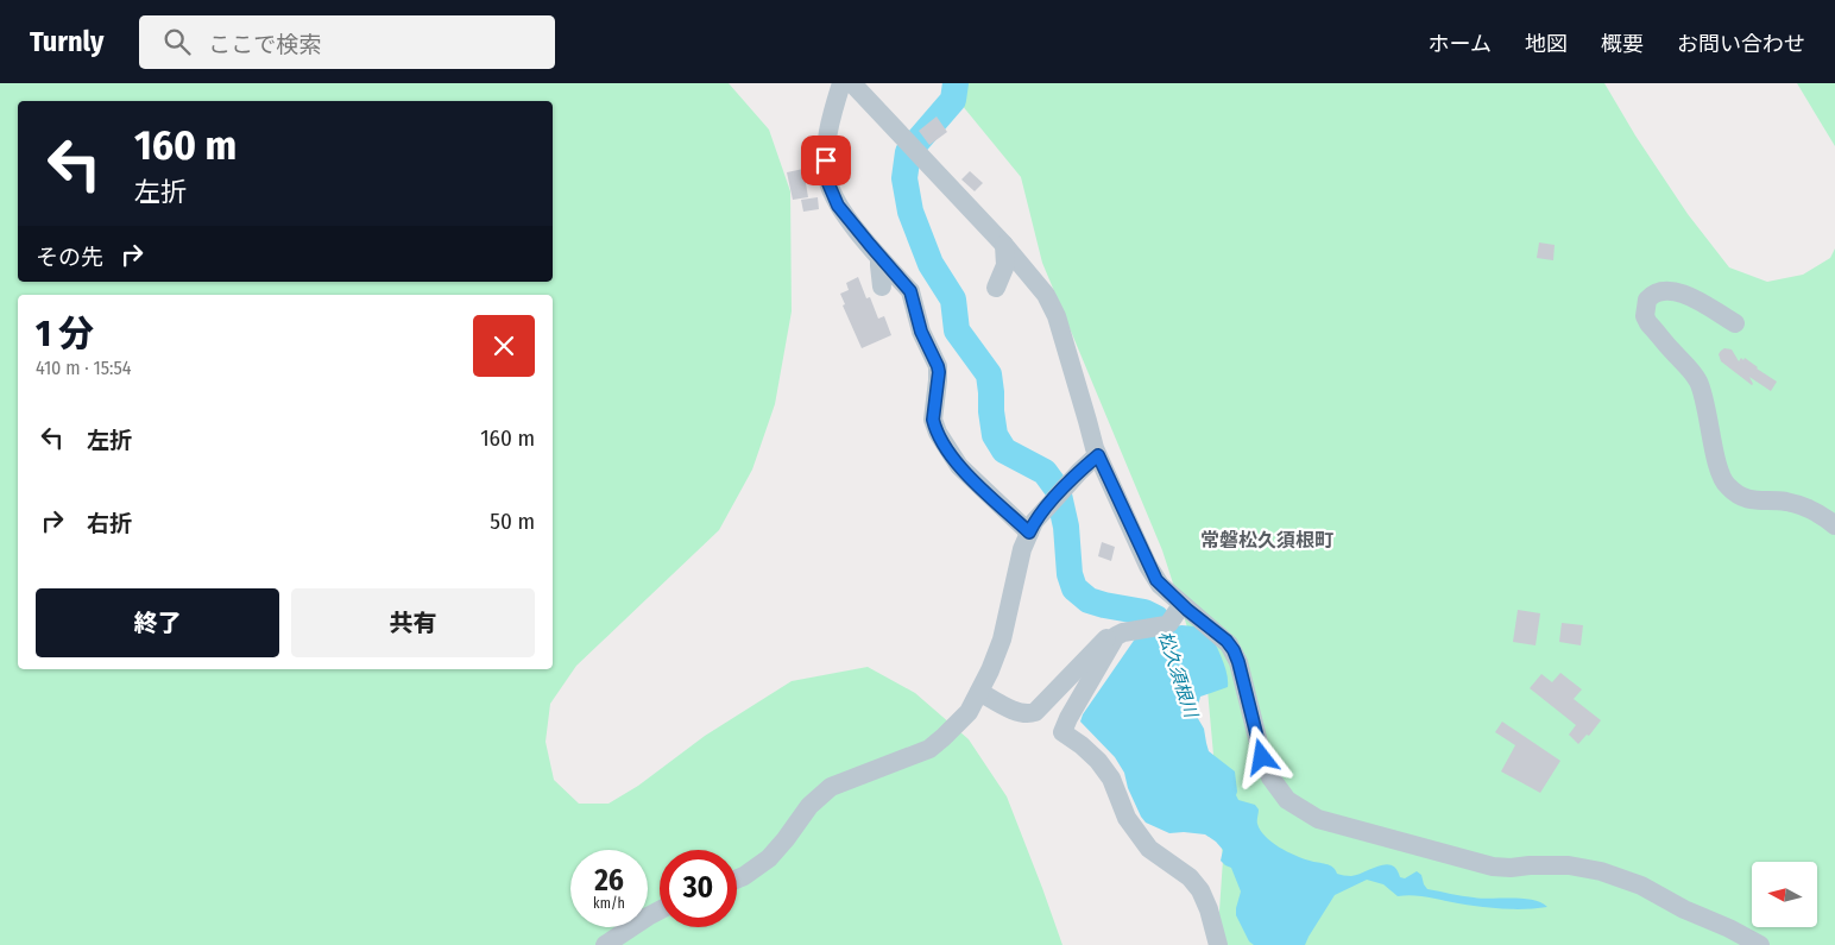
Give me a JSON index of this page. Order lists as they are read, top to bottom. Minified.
{"districts":["常磐松久須根町"],"water":["松久須根川"],"north":"left","page":{"header":"Turnly","search":"ここで検索","nav":["ホーム","地図","概要","お問い合わせ"],"turn":["160 m","左折"],"then":"その先","heading":["1 分","410 m · 15:54"],"list":[{"name":"左折","value":"160 m"},{"name":"右折","value":"50 m"}],"buttons":["終了","共有"],"speed":"26 km/h","limit":"30"}}
